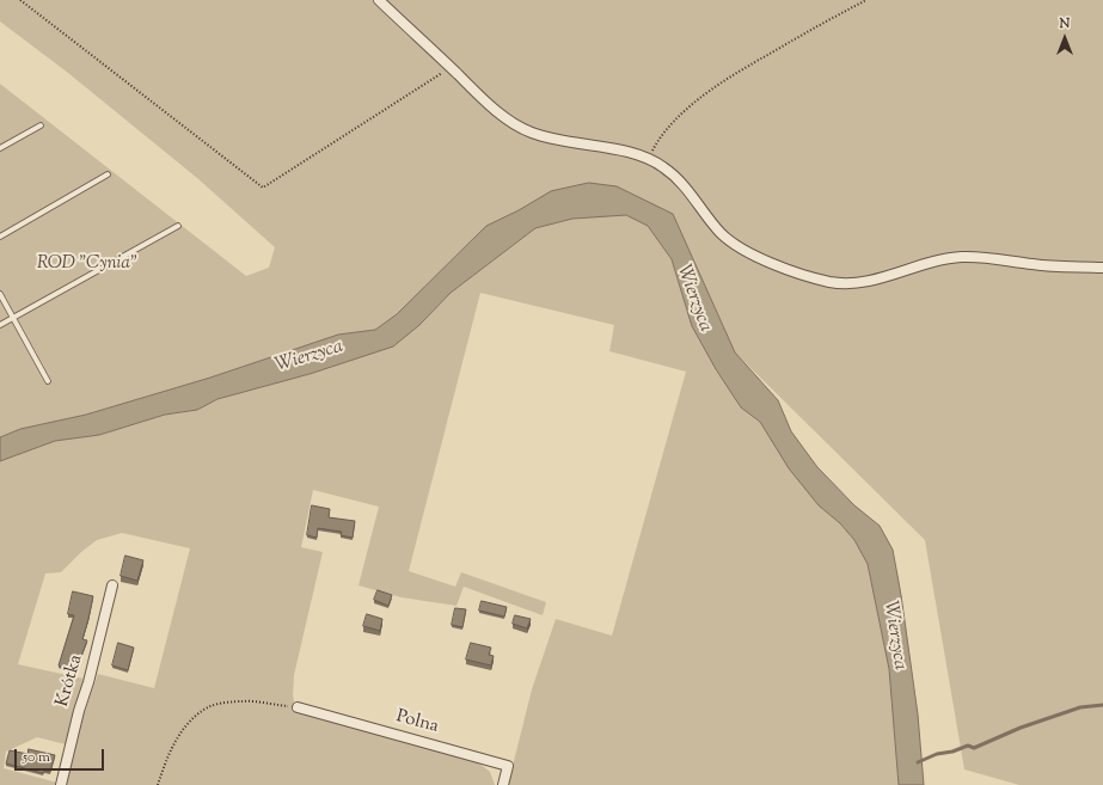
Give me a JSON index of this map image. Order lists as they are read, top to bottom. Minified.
{"streets":{"street":["Krótka","Polna"]},"water":["Wierzyca"],"parks":["ROD \"Cynia\""],"scale_bar":"50 m","north":"top"}
